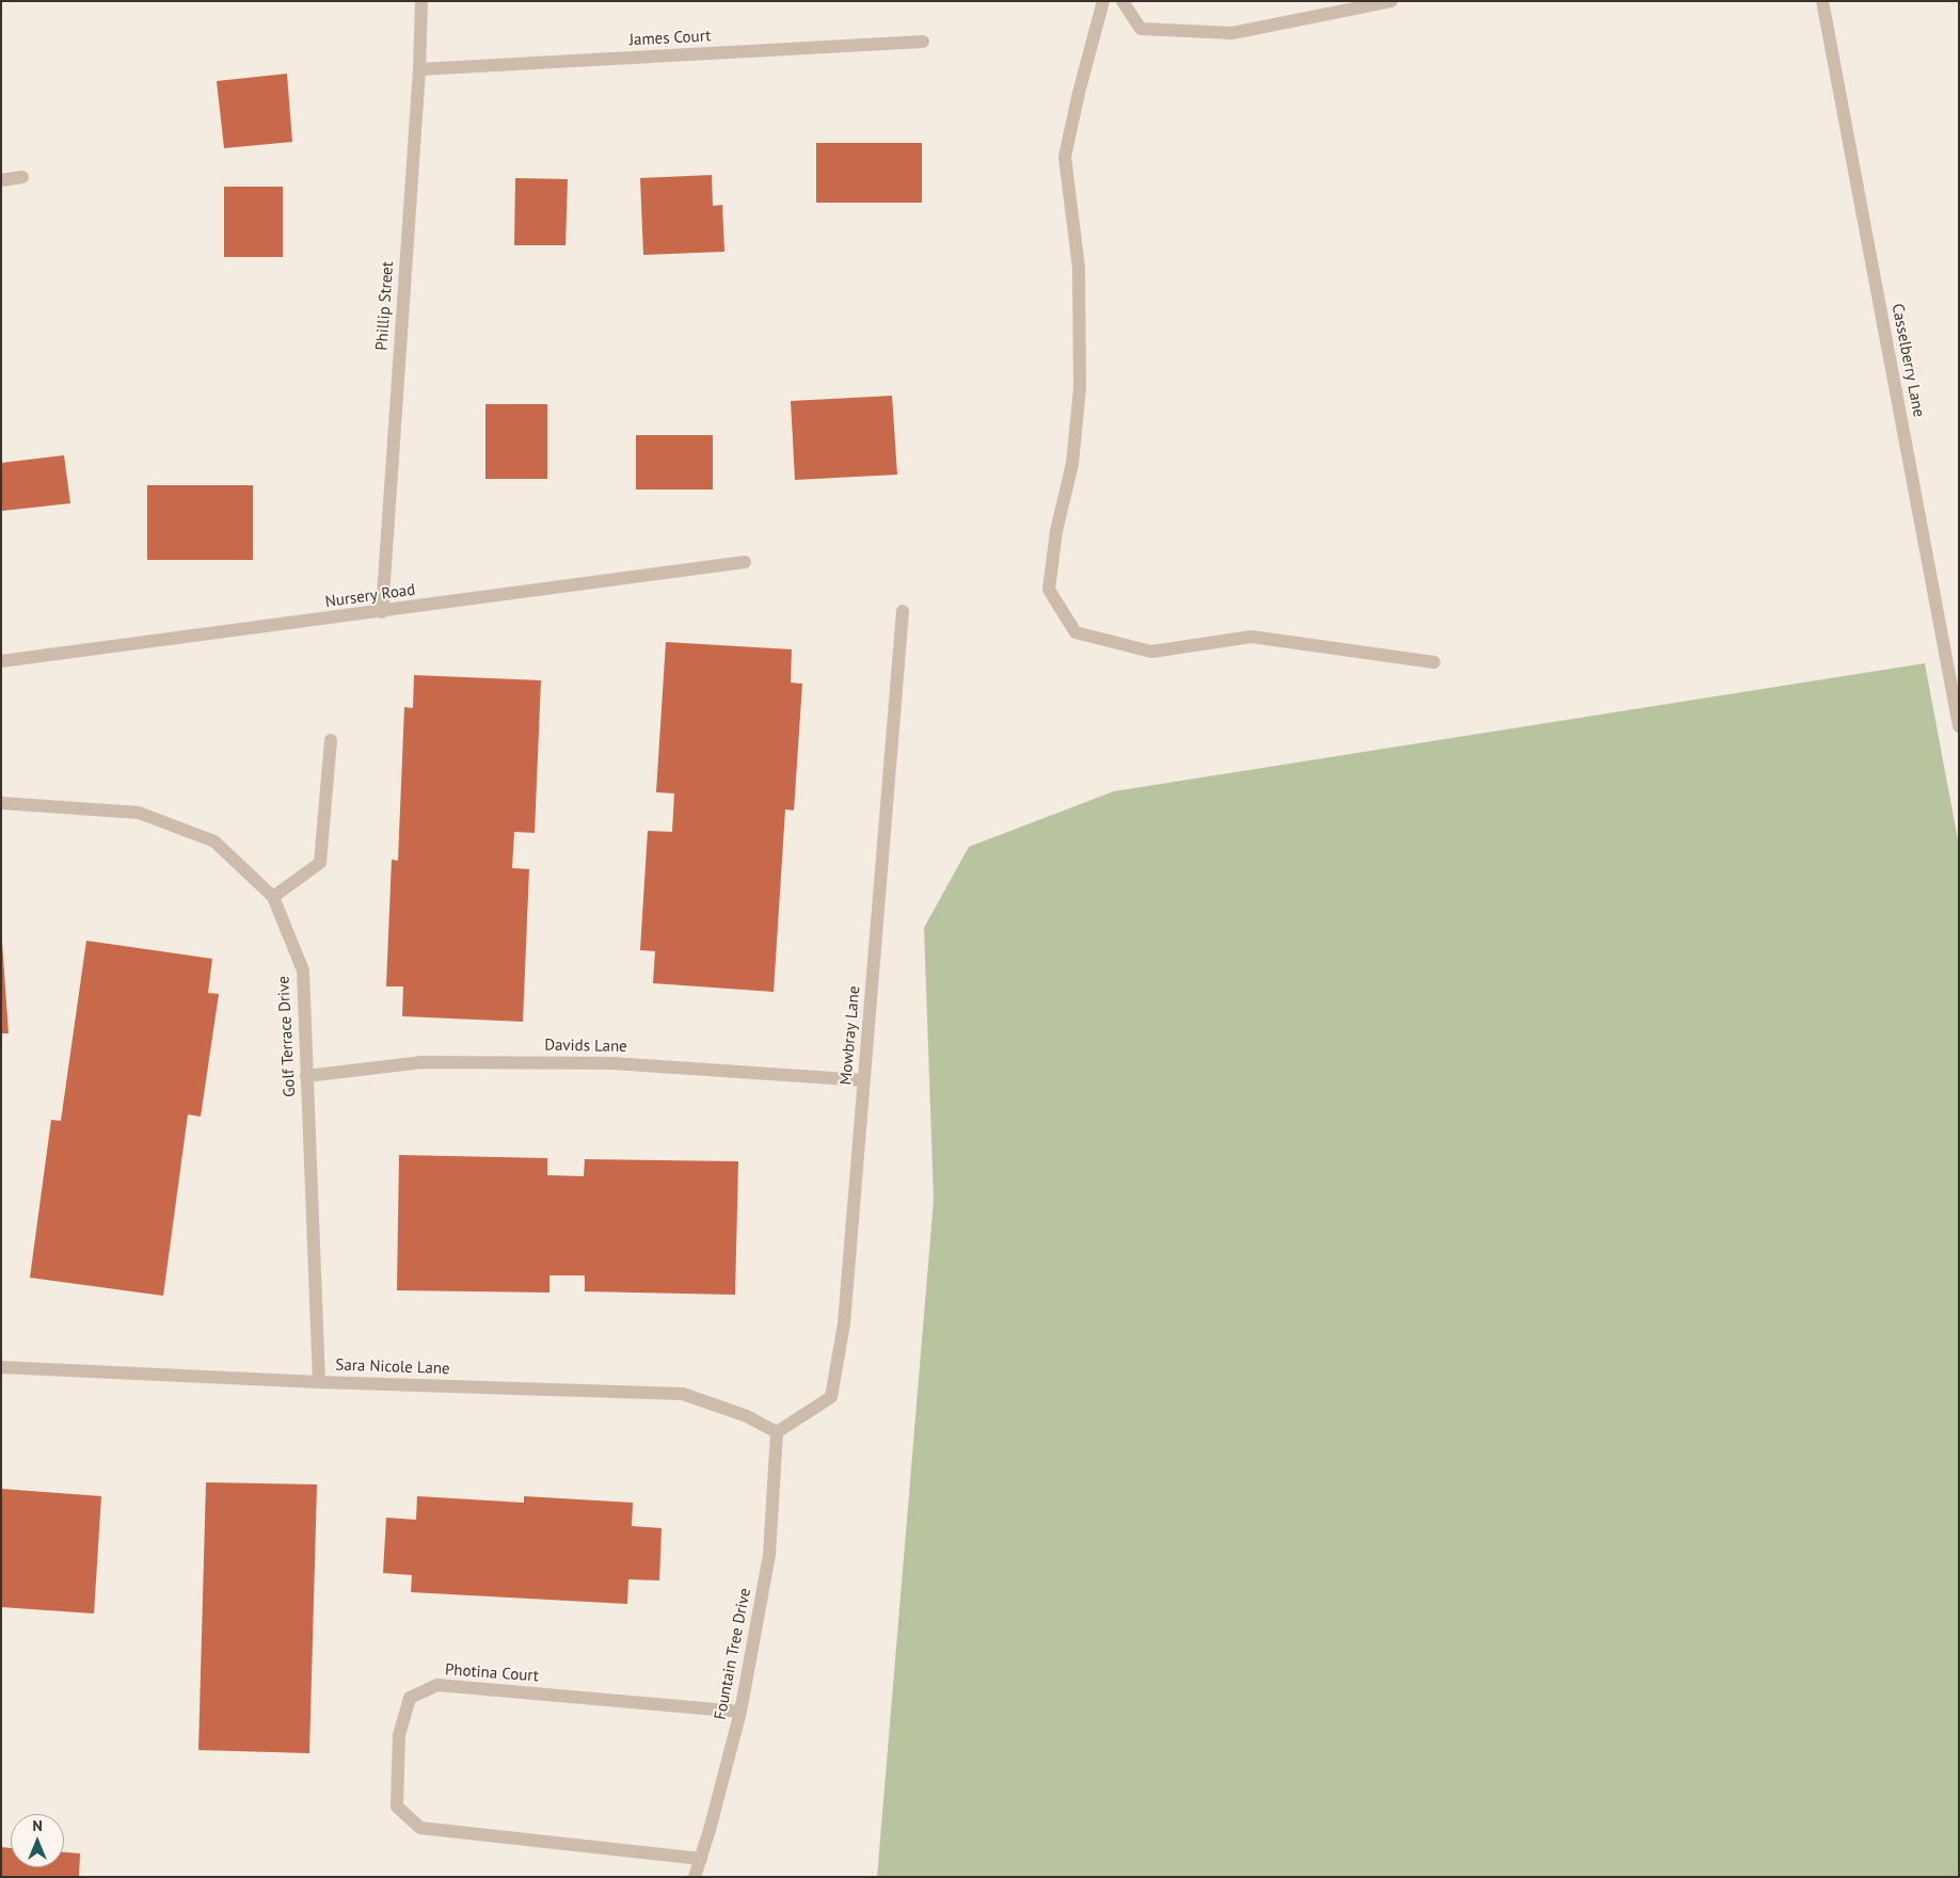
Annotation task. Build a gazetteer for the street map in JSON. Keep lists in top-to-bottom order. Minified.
{"streets":{"street":["James Court","Phillip Street","Casselberry Lane","Nursery Road","Mowbray Lane","Golf Terrace Drive","Davids Lane","Sara Nicole Lane","Fountain Tree Drive","Photina Court"]},"crossings":[["James Court","Phillip Street"],["Phillip Street","Nursery Road"],["Mowbray Lane","Davids Lane"],["Mowbray Lane","Sara Nicole Lane"],["Mowbray Lane","Fountain Tree Drive"],["Golf Terrace Drive","Davids Lane"],["Golf Terrace Drive","Sara Nicole Lane"],["Sara Nicole Lane","Fountain Tree Drive"],["Fountain Tree Drive","Photina Court"]],"north":"top"}
